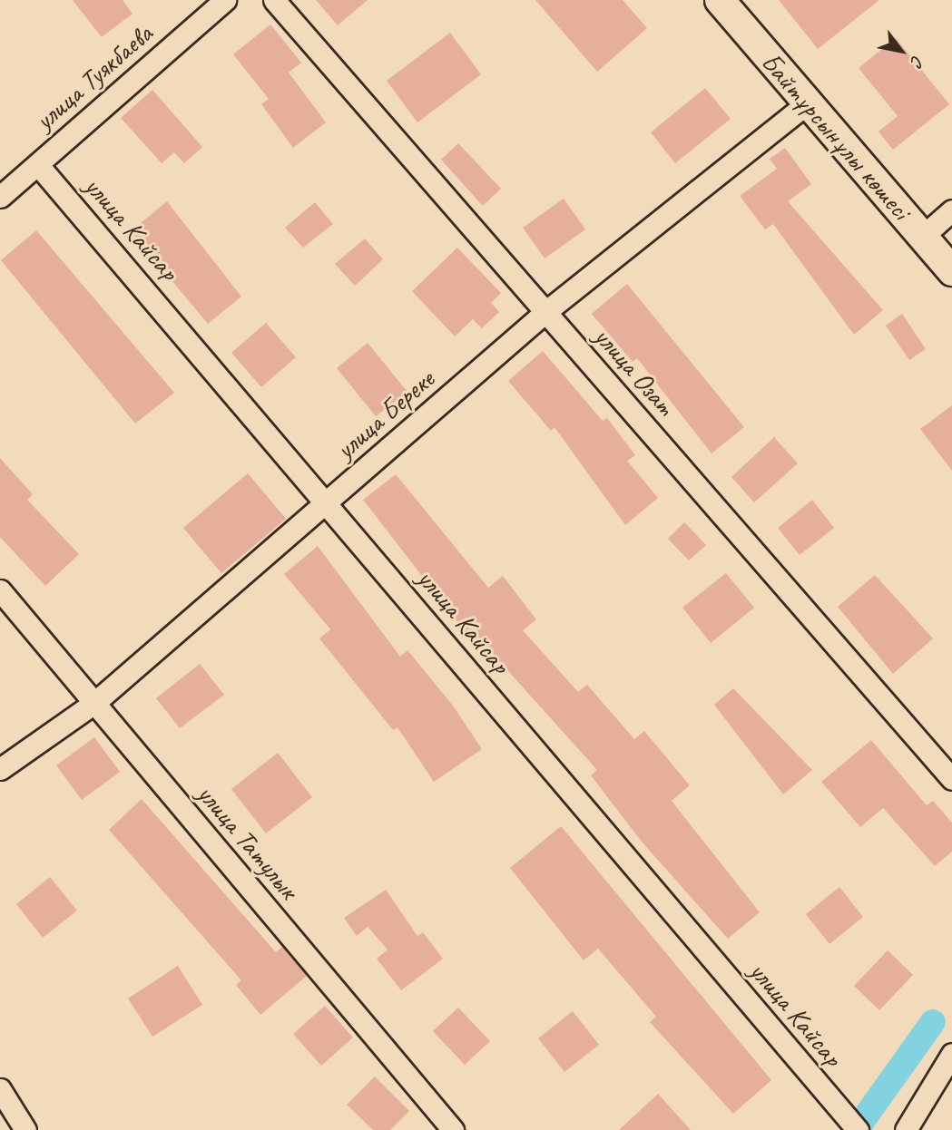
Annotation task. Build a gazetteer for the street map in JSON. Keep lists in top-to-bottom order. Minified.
{"streets":{"main road":["Байтұрсынұлы көшесі"],"street":["улица Туякбаева","улица Кайсар","улица Озат","улица Береке","улица Татулык"]},"crossings":[["улица Туякбаева","улица Кайсар"],["Байтұрсынұлы көшесі","улица Береке"],["улица Кайсар","улица Береке"],["улица Озат","улица Береке"],["улица Береке","улица Татулык"]],"north":"bottom right"}
